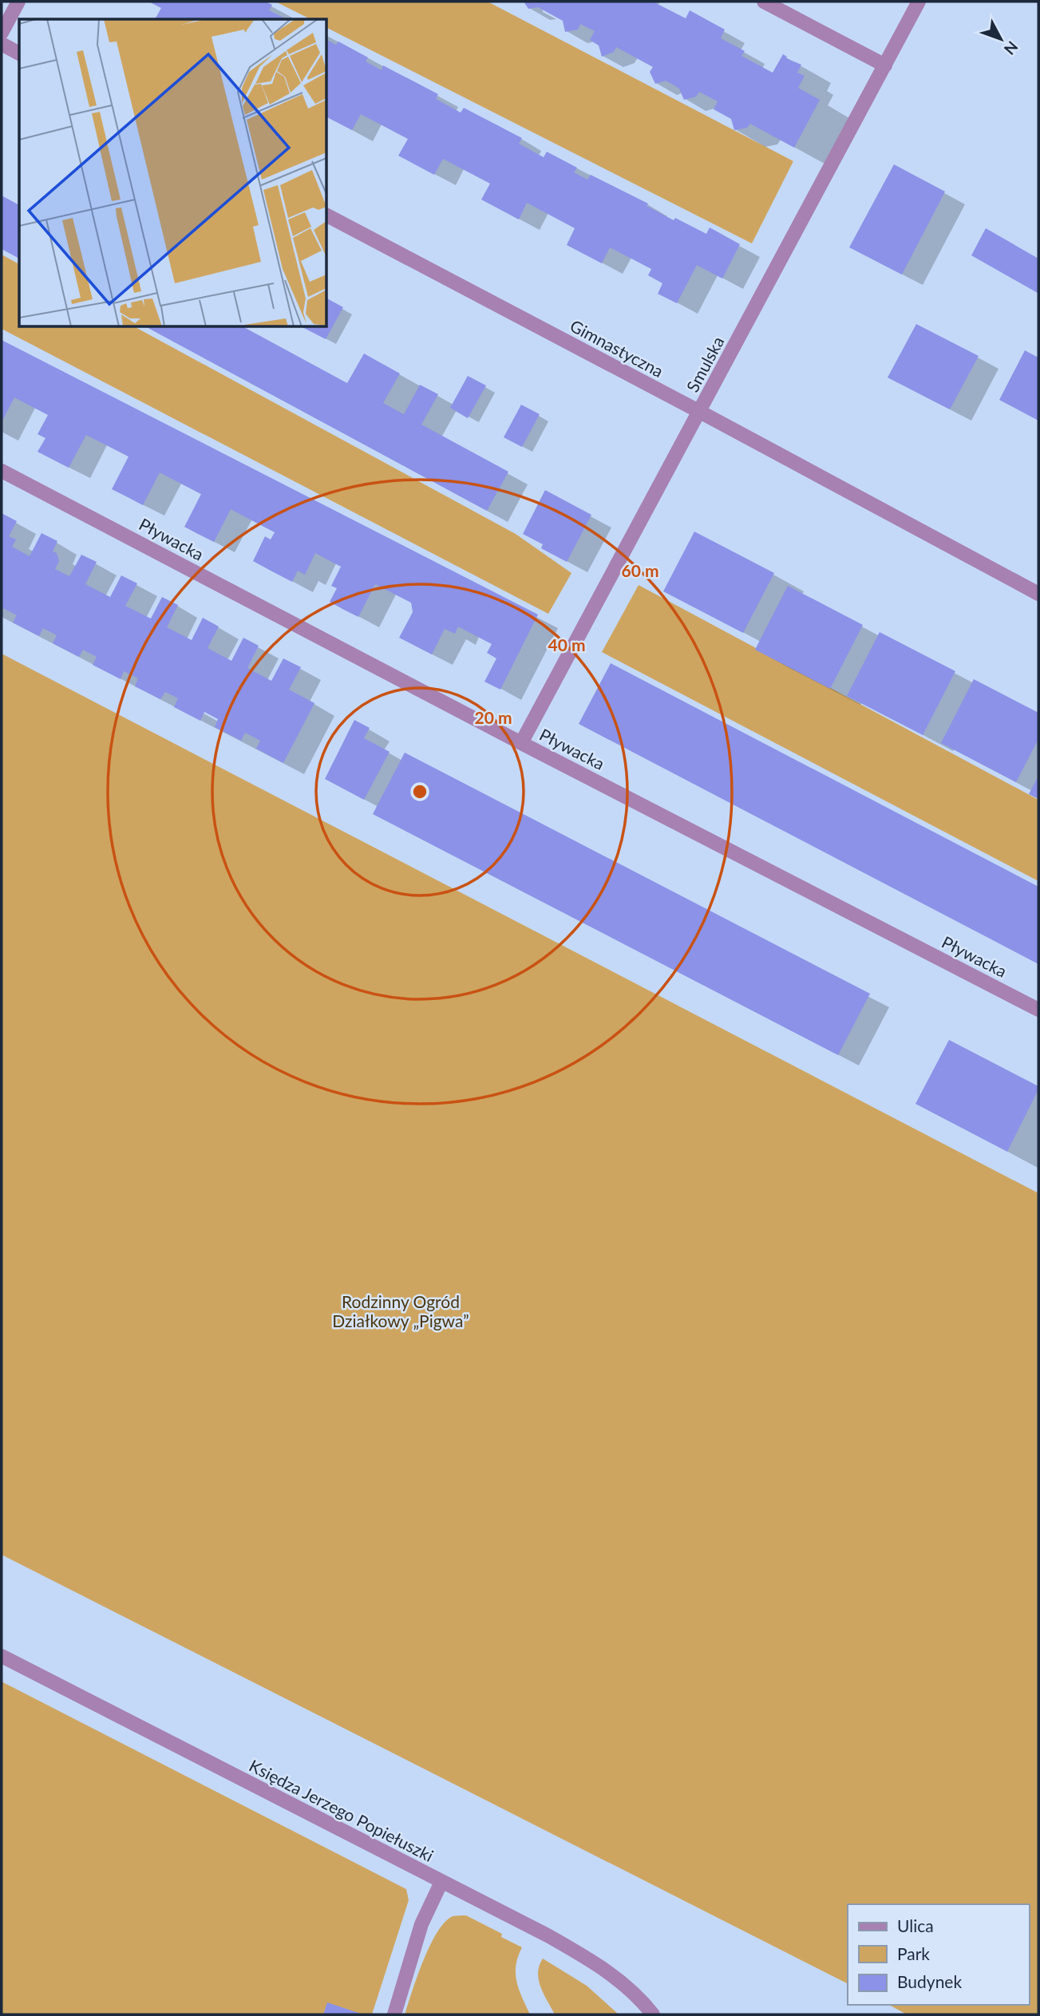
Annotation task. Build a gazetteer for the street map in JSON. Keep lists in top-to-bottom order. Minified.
{"streets":{"street":["Gimnastyczna","Smulska","Pływacka","Księdza Jerzego Popiełuszki"]},"crossings":[["Gimnastyczna","Smulska"],["Smulska","Pływacka"]],"parks":["Rodzinny Ogród Działkowy „Pigwa”"],"legend":["Ulica","Park","Budynek"],"north":"bottom right","rings":["60 m","40 m","20 m"]}
